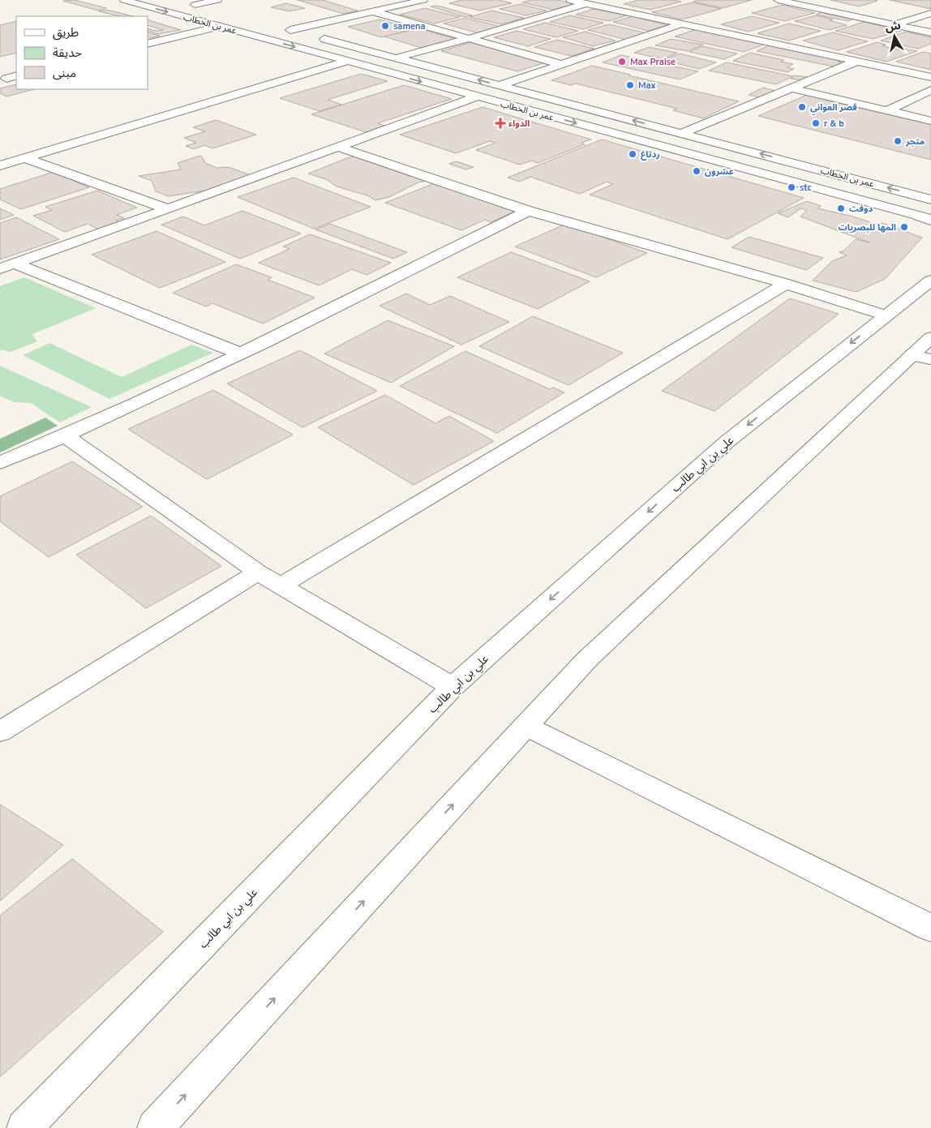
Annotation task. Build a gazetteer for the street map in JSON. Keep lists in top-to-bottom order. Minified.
{"streets":{"street":["عمر بن الخطاب","علي بن ابي طالب"]},"places":{"other":["samena","Max Praise","Max","قصر العواني","r & b","متجر","ردتاغ","عشرون","stc","دوفت","المها للبصريات"],"health":["الدواء"]},"legend":["طريق","حديقة","مبنى"],"north":"top"}
